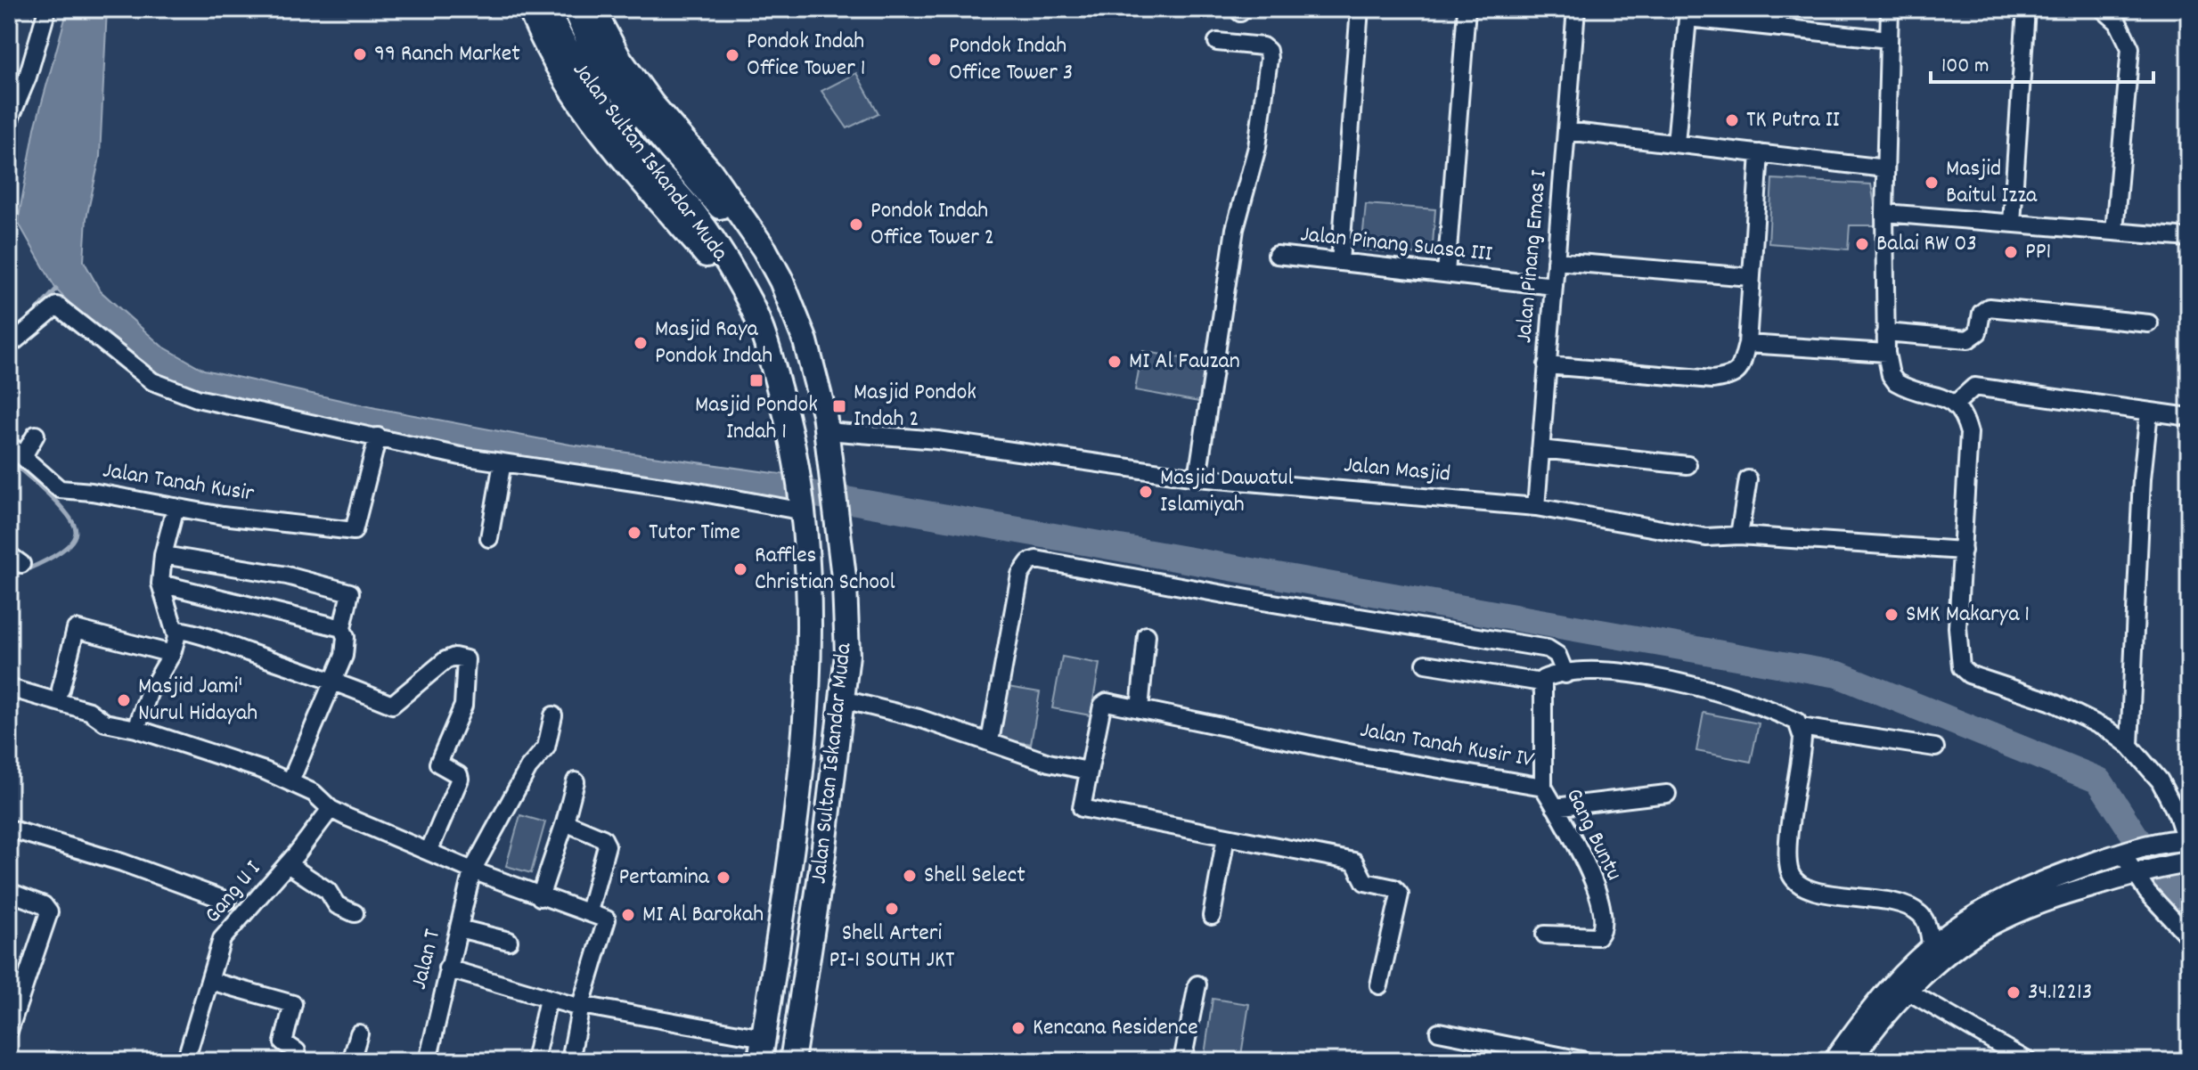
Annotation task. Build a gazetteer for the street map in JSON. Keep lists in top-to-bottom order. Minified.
{"streets":{"highway":["Jalan Sultan Iskandar Muda"],"street":["Jalan Pinang Suasa III","Jalan Pinang Emas I","Jalan Masjid","Jalan Tanah Kusir","Jalan Tanah Kusir IV","Gang Buntu","Gang U I","Jalan T"]},"crossings":[["Jalan Sultan Iskandar Muda","Jalan Masjid"],["Jalan Pinang Suasa III","Jalan Pinang Emas I"],["Jalan Pinang Emas I","Jalan Masjid"],["Jalan Tanah Kusir IV","Gang Buntu"]],"places":{"other":["99 Ranch Market","Pondok Indah Office Tower 1","Pondok Indah Office Tower 3","TK Putra II","Masjid Baitul Izza","Pondok Indah Office Tower 2","Balai RW 03","PP1","Masjid Raya Pondok Indah","MI Al Fauzan","Masjid Dawatul Islamiyah","Tutor Time","Raffles Christian School","SMK Makarya 1","Masjid Jami' Nurul Hidayah","Shell Select","Pertamina","Shell Arteri PI-1 SOUTH JKT","MI Al Barokah","34.12213","Kencana Residence"],"transit":["Masjid Pondok Indah 1","Masjid Pondok Indah 2"]},"scale_bar":"100 m"}
